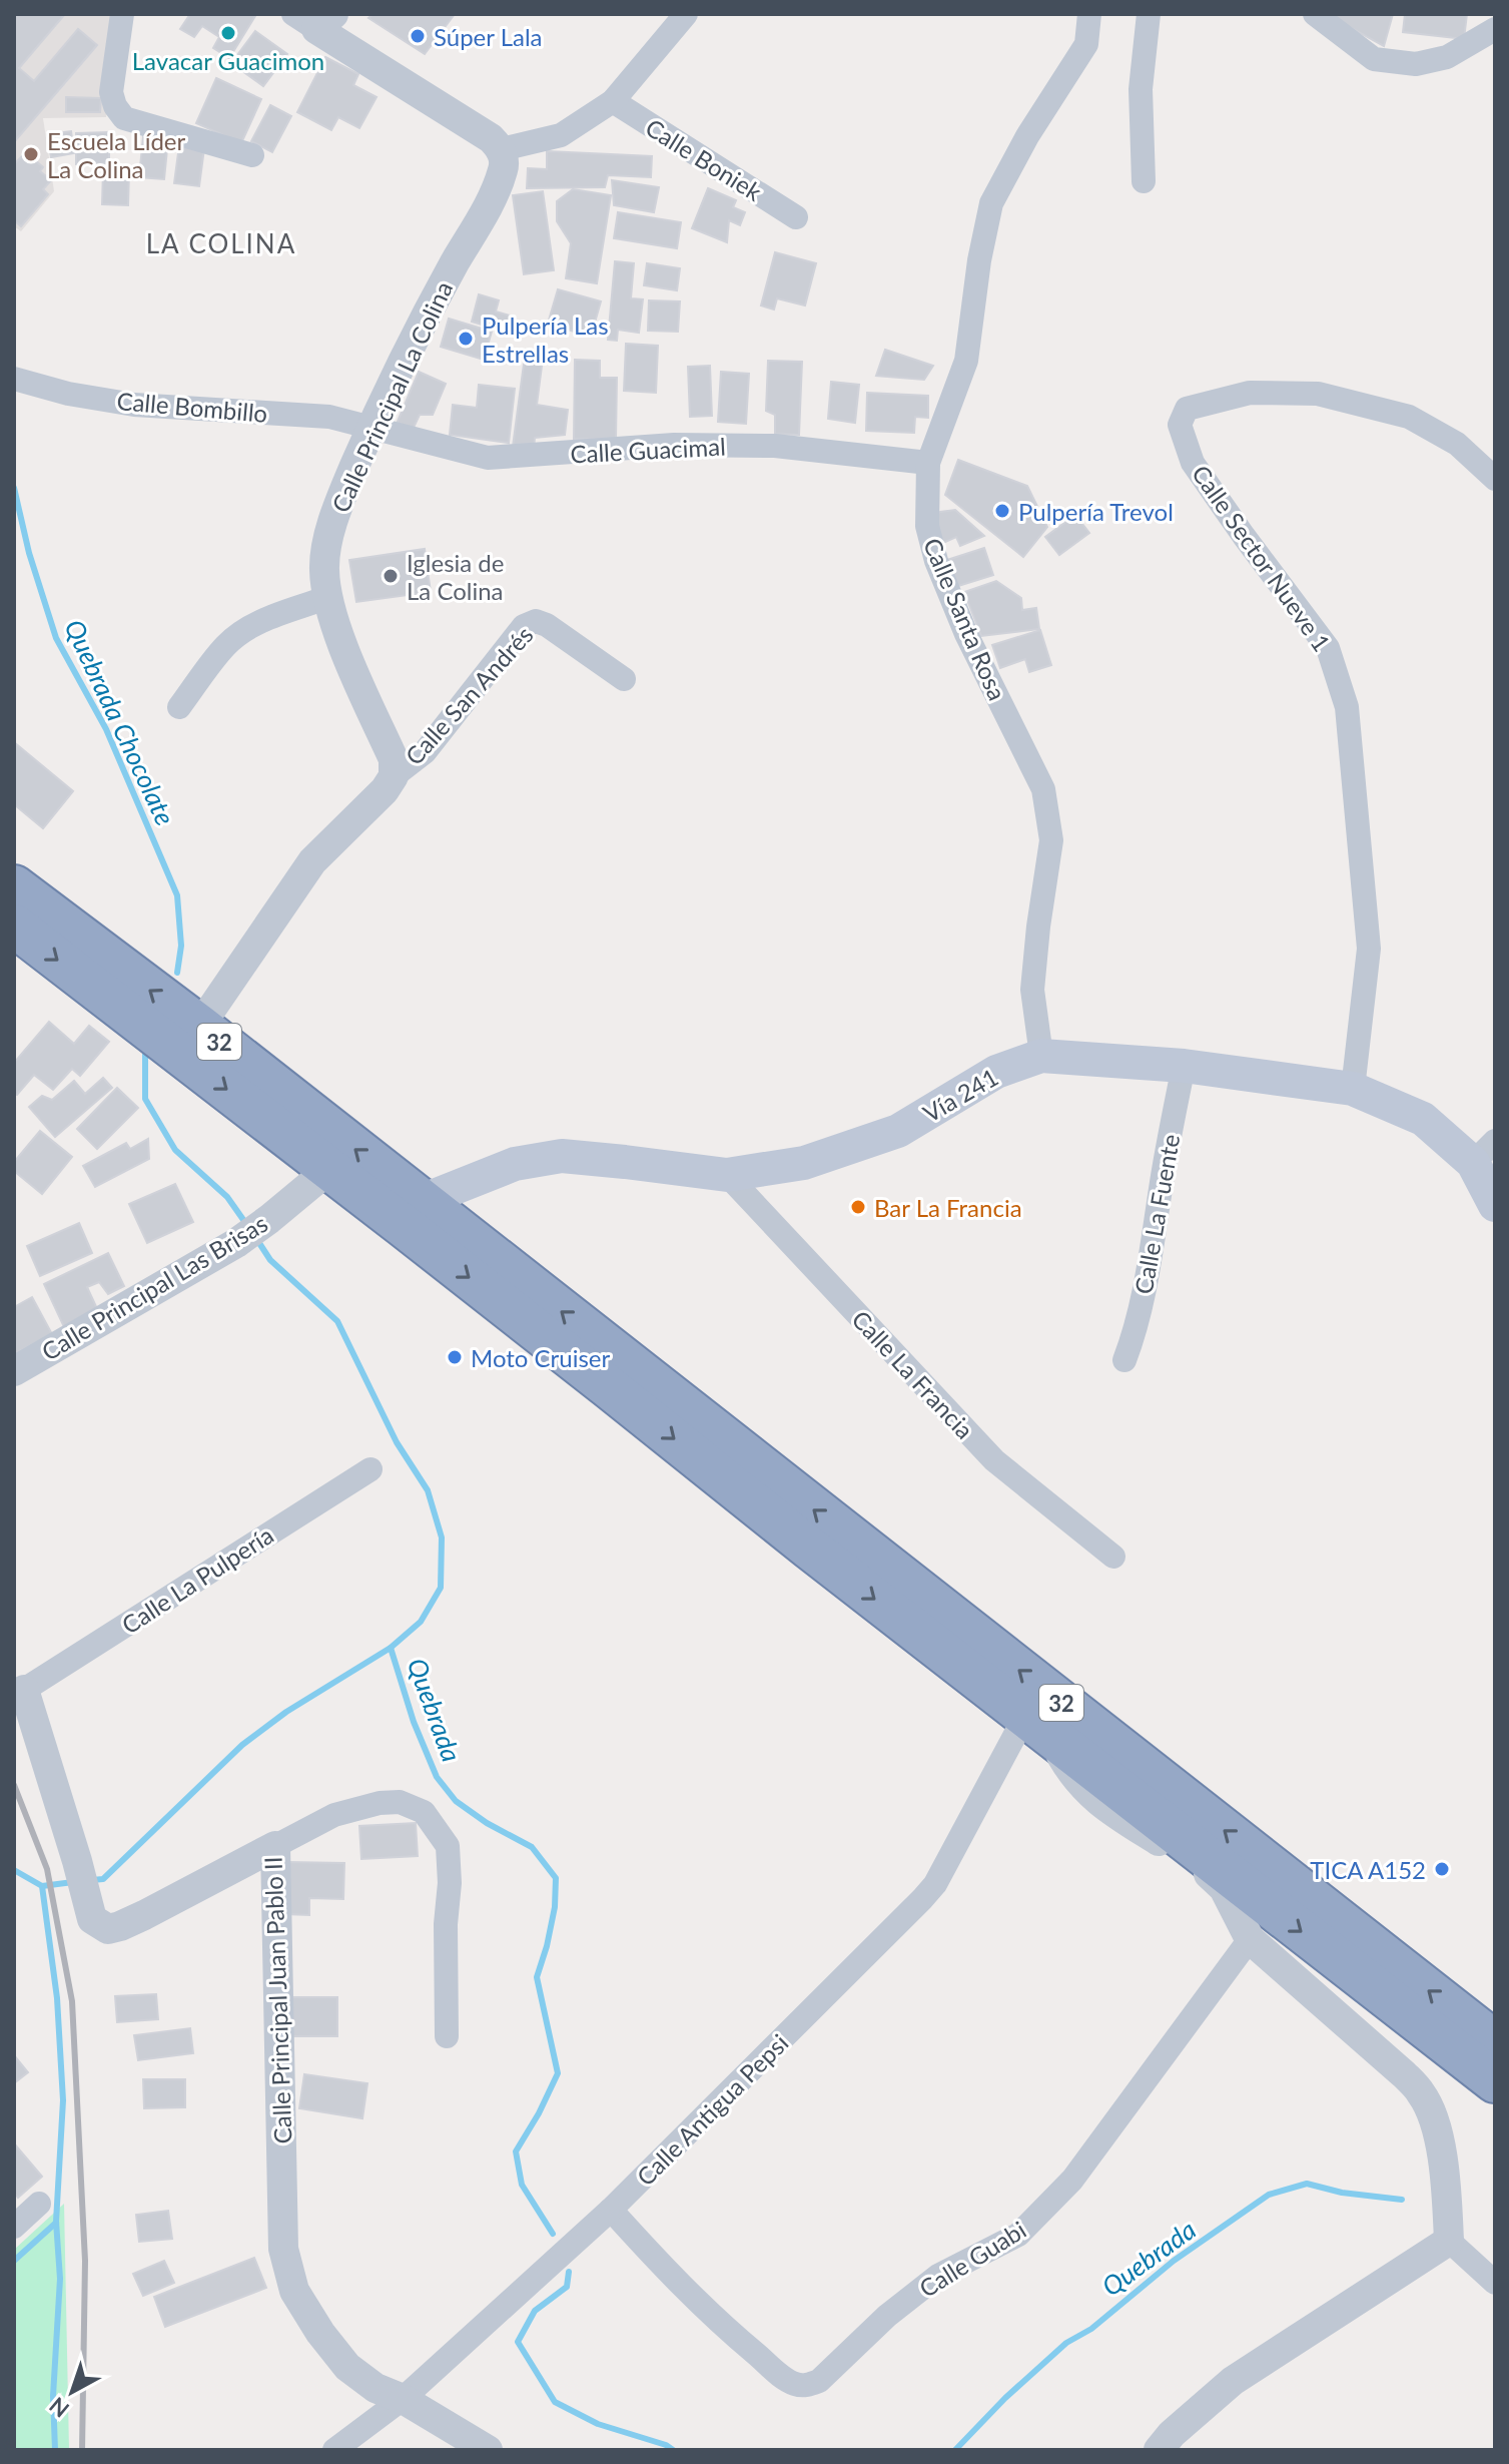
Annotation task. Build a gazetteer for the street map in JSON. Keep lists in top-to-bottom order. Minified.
{"streets":{"highway":["32"],"main road":["Vía 241"],"street":["Calle Boniek","Calle Principal La Colina","Calle Bombillo","Calle Guacimal","Calle Sector Nueve 1","Calle Santa Rosa","Calle San Andrés","Calle La Fuente","Calle Principal Las Brisas","Calle La Francia","Calle La Pulpería","Calle Principal Juan Pablo II","Calle Antigua Pepsi","Calle Guabi"]},"crossings":[["Calle Principal La Colina","Calle Bombillo"],["Calle Principal La Colina","Calle Guacimal"],["Calle Principal La Colina","Calle San Andrés"],["Calle Bombillo","Calle Guacimal"],["Calle Guacimal","Calle Santa Rosa"],["Calle Sector Nueve 1","Vía 241"],["Calle Santa Rosa","Vía 241"],["32","Vía 241"],["32","Calle Principal Las Brisas"],["32","Calle Antigua Pepsi"],["Vía 241","Calle La Fuente"],["Vía 241","Calle La Francia"],["Calle La Pulpería","Calle Principal Juan Pablo II"],["Calle Principal Juan Pablo II","Calle Antigua Pepsi"],["Calle Antigua Pepsi","Calle Guabi"]],"districts":["LA COLINA"],"water":["Quebrada Chocolate","Quebrada"],"places":["Lavacar Guacimon","Súper Lala","Escuela Líder La Colina","Pulpería Las Estrellas","Pulpería Trevol","Iglesia de La Colina","Bar La Francia","Moto Cruiser","TICA A152"],"north":"bottom left"}
